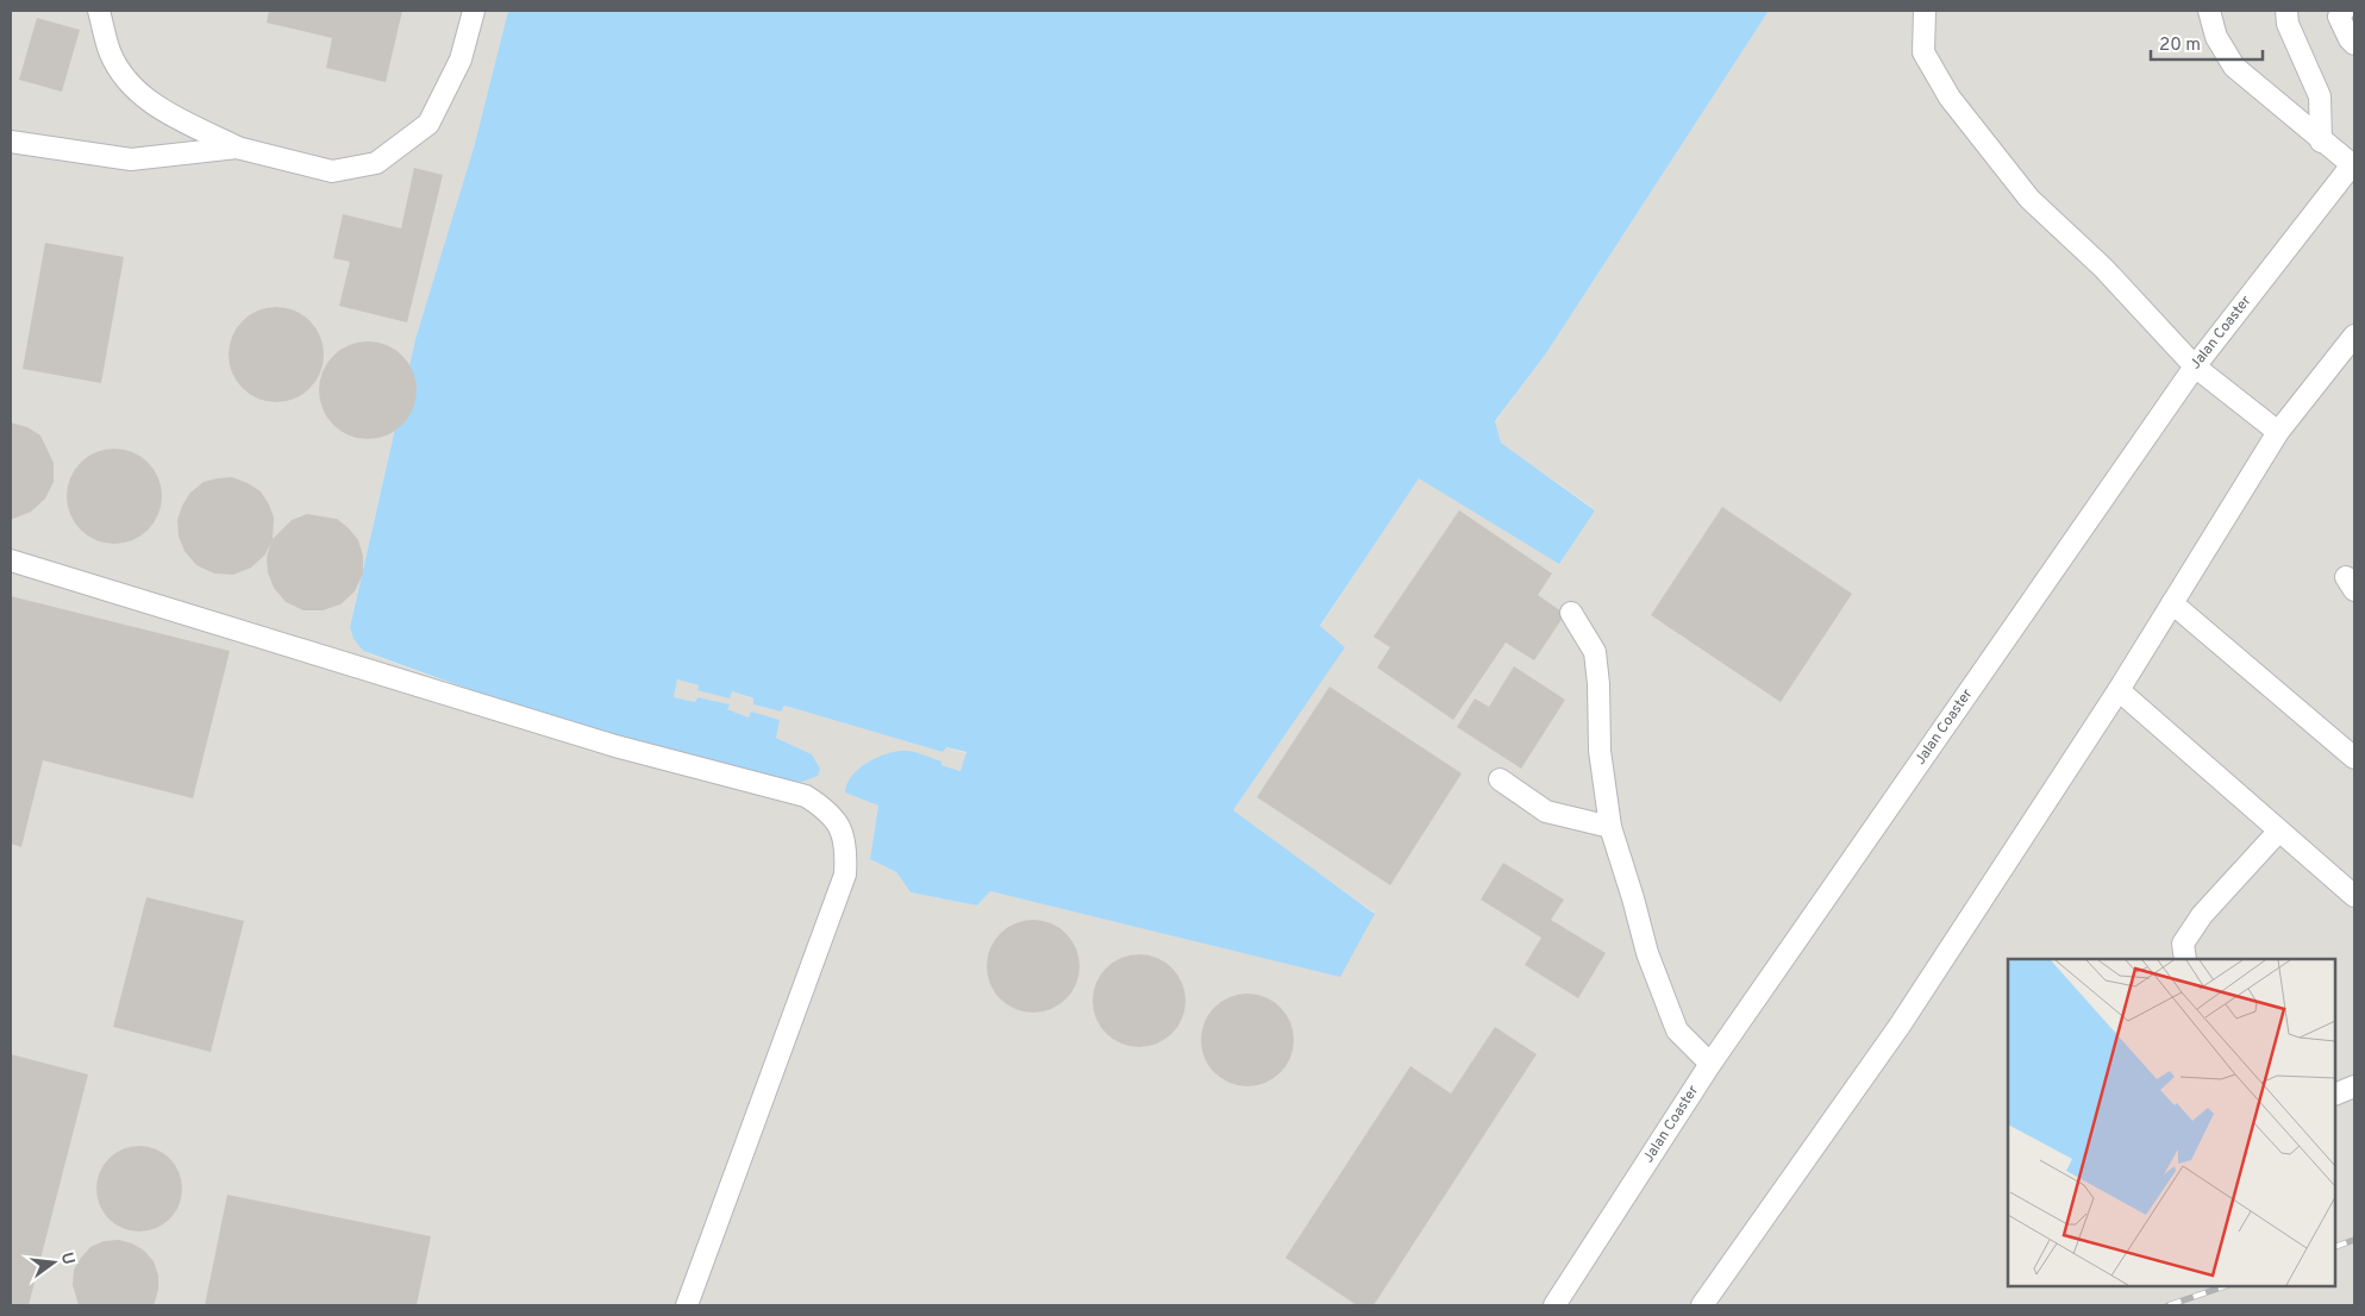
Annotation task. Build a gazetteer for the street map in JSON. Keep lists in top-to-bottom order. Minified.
{"streets":{"lane":["Jalan Coaster"]},"scale_bar":"20 m","north":"right"}
